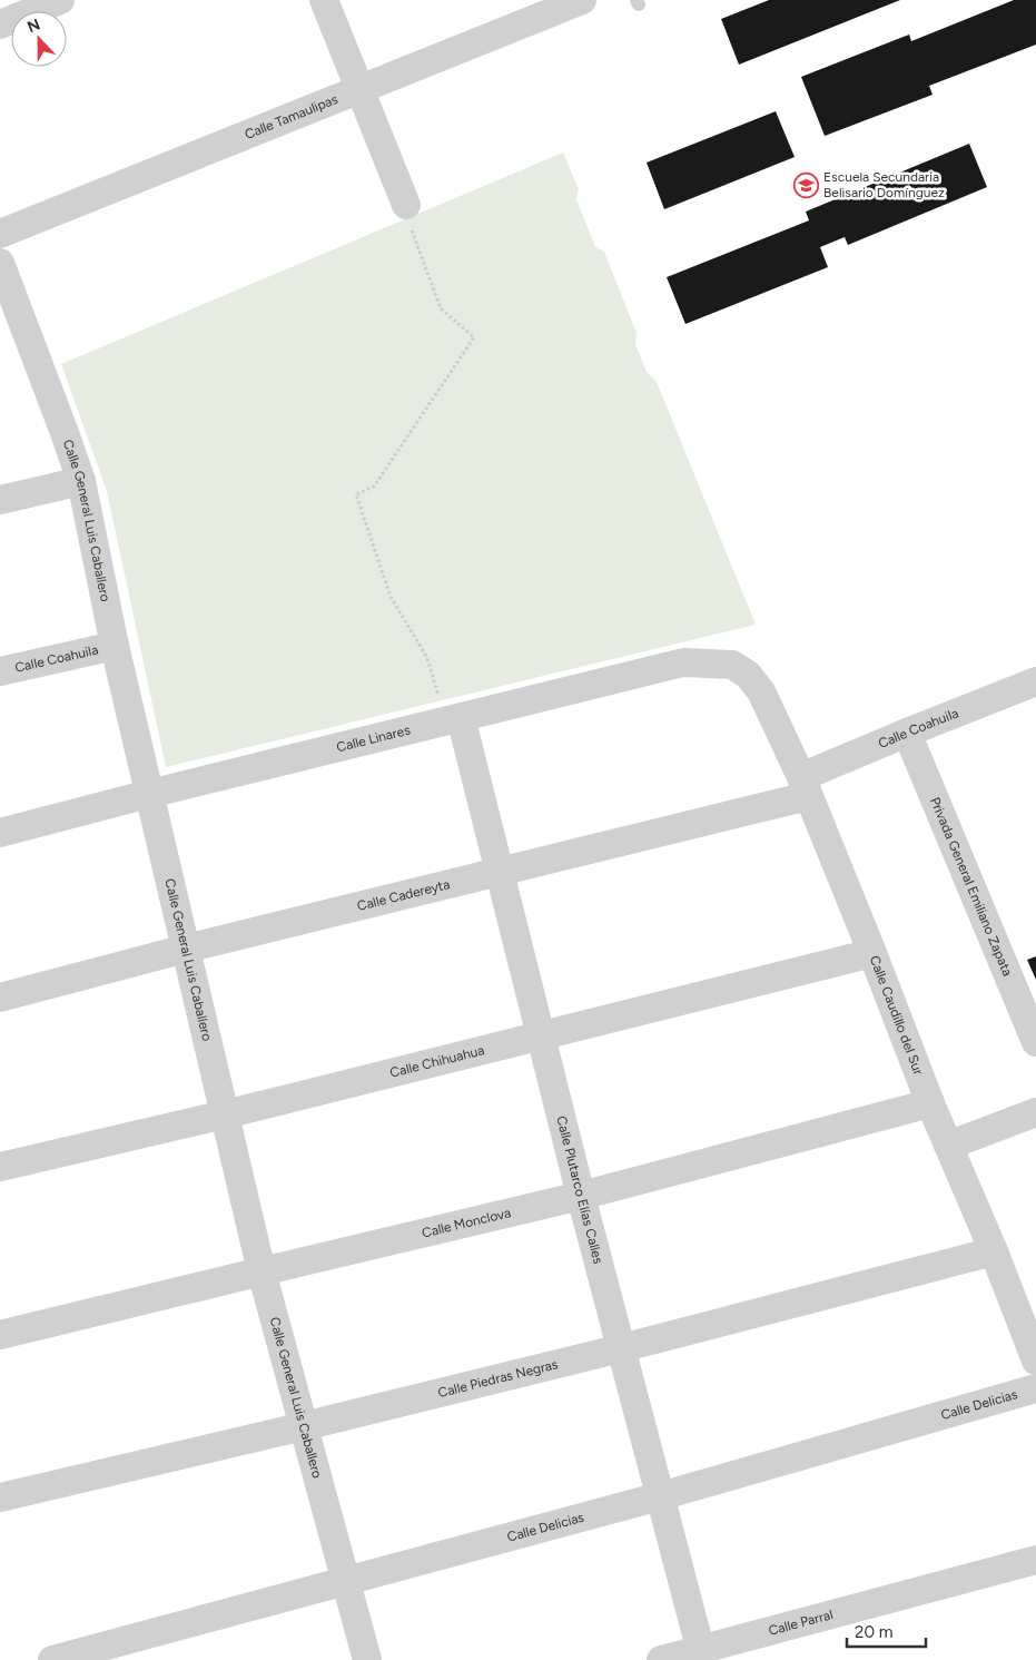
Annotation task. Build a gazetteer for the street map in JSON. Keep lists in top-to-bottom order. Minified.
{"streets":{"street":["Calle Tamaulipas","Calle General Luis Caballero","Calle Coahuila","Calle Linares","Privada General Emiliano Zapata","Calle Cadereyta","Calle Caudillo del Sur","Calle Chihuahua","Calle Plutarco Elías Calles","Calle Monclova","Calle Piedras Negras","Calle Delicias","Calle Parral"]},"crossings":[["Calle General Luis Caballero","Calle Coahuila"],["Calle General Luis Caballero","Calle Linares"],["Calle General Luis Caballero","Calle Cadereyta"],["Calle General Luis Caballero","Calle Chihuahua"],["Calle General Luis Caballero","Calle Monclova"],["Calle General Luis Caballero","Calle Piedras Negras"],["Calle General Luis Caballero","Calle Delicias"],["Calle Coahuila","Privada General Emiliano Zapata"],["Calle Coahuila","Calle Cadereyta"],["Calle Coahuila","Calle Caudillo del Sur"],["Calle Linares","Calle Caudillo del Sur"],["Calle Linares","Calle Plutarco Elías Calles"],["Calle Cadereyta","Calle Caudillo del Sur"],["Calle Cadereyta","Calle Plutarco Elías Calles"],["Calle Caudillo del Sur","Calle Chihuahua"],["Calle Caudillo del Sur","Calle Monclova"],["Calle Caudillo del Sur","Calle Piedras Negras"],["Calle Chihuahua","Calle Plutarco Elías Calles"],["Calle Plutarco Elías Calles","Calle Monclova"],["Calle Plutarco Elías Calles","Calle Piedras Negras"],["Calle Plutarco Elías Calles","Calle Delicias"],["Calle Plutarco Elías Calles","Calle Parral"]],"places":{"school or university":["Escuela Secundaria Belisario Domínguez"]},"scale_bar":"20 m","north":"top"}
